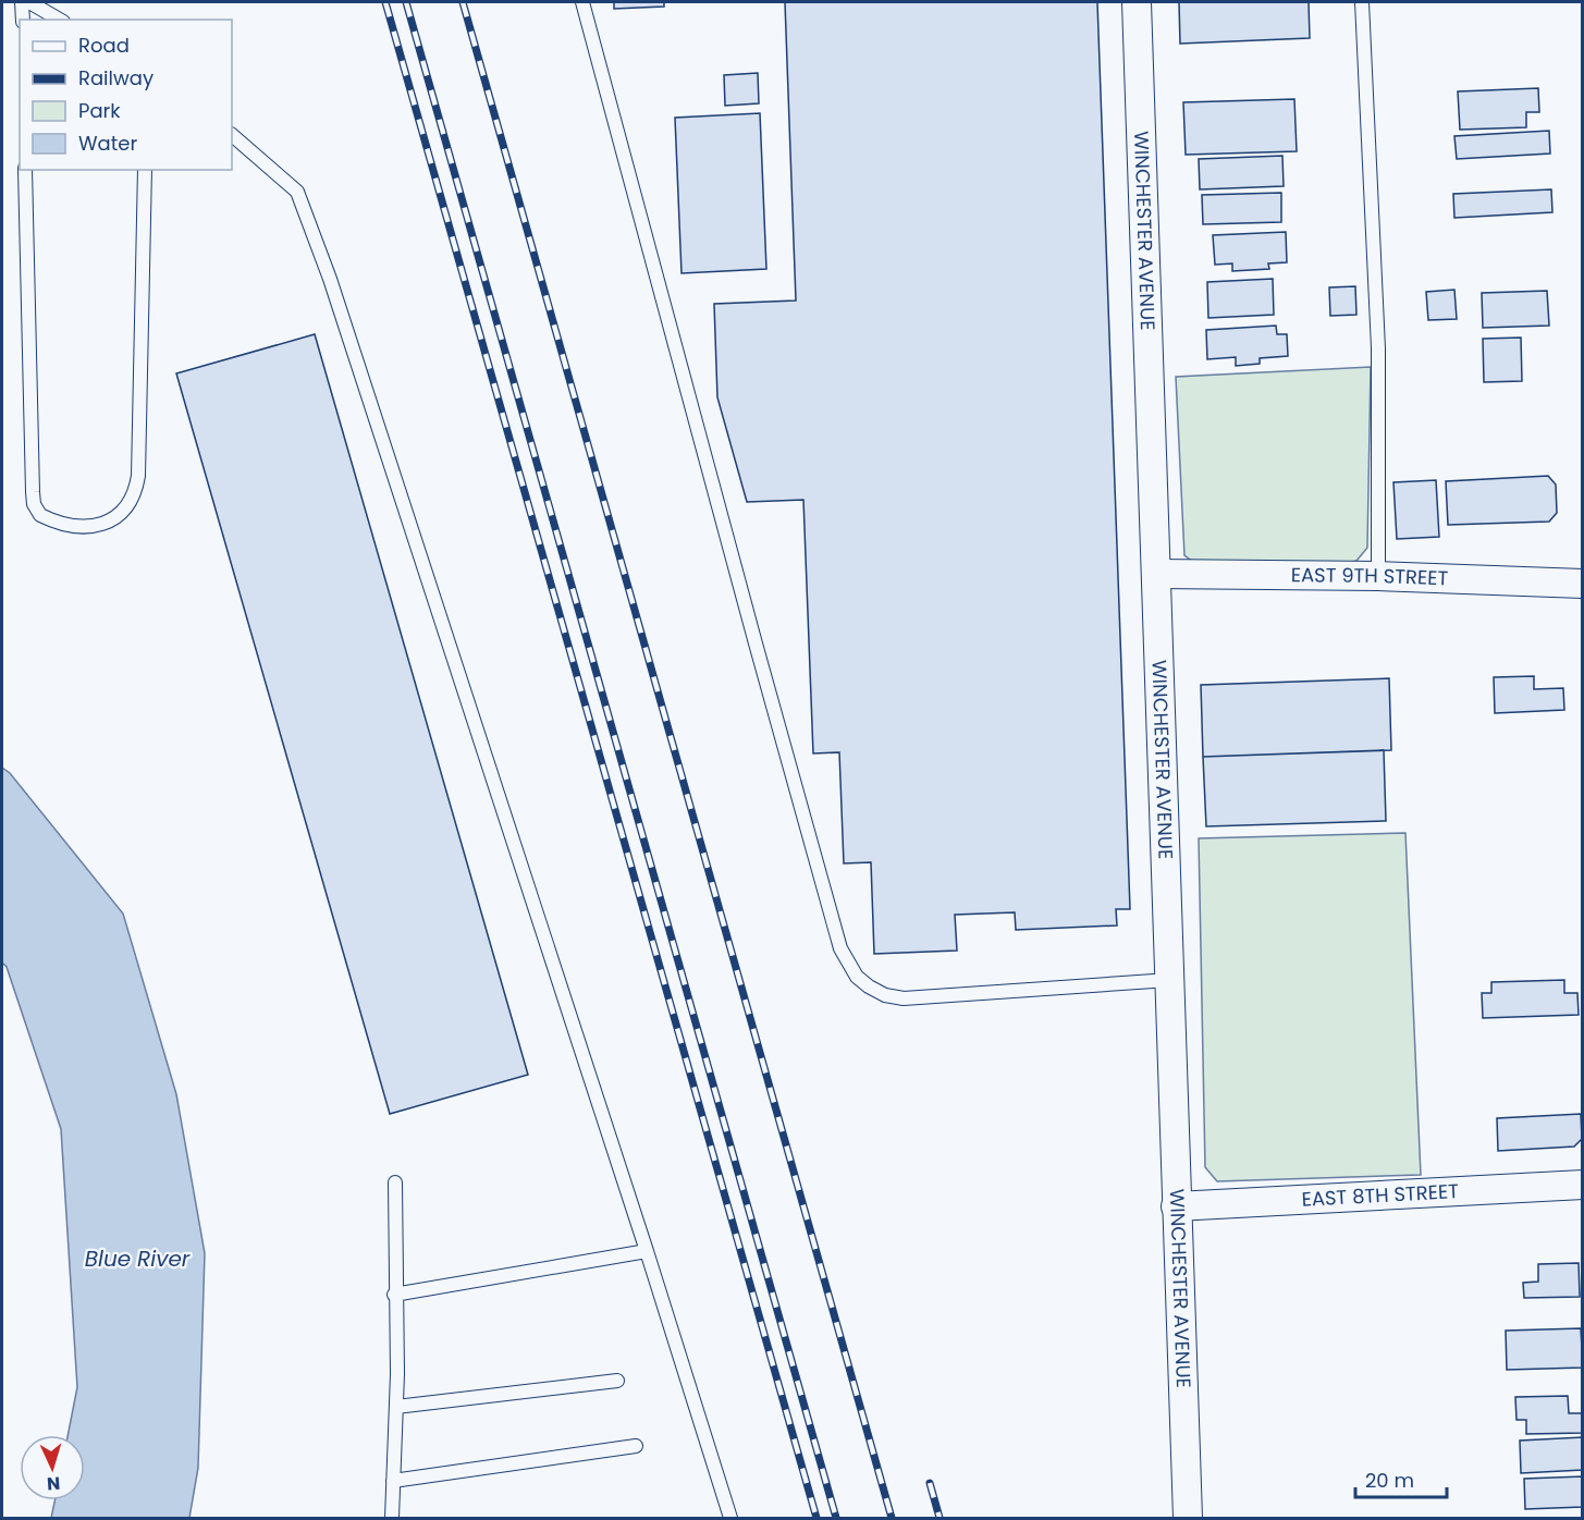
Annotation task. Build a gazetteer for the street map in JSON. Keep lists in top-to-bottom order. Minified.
{"streets":{"street":["WINCHESTER AVENUE","EAST 9TH STREET","EAST 8TH STREET"]},"crossings":[["WINCHESTER AVENUE","EAST 9TH STREET"],["WINCHESTER AVENUE","EAST 8TH STREET"]],"water":["Blue River"],"legend":["Road","Railway","Park","Water"],"scale_bar":"20 m","north":"bottom"}
